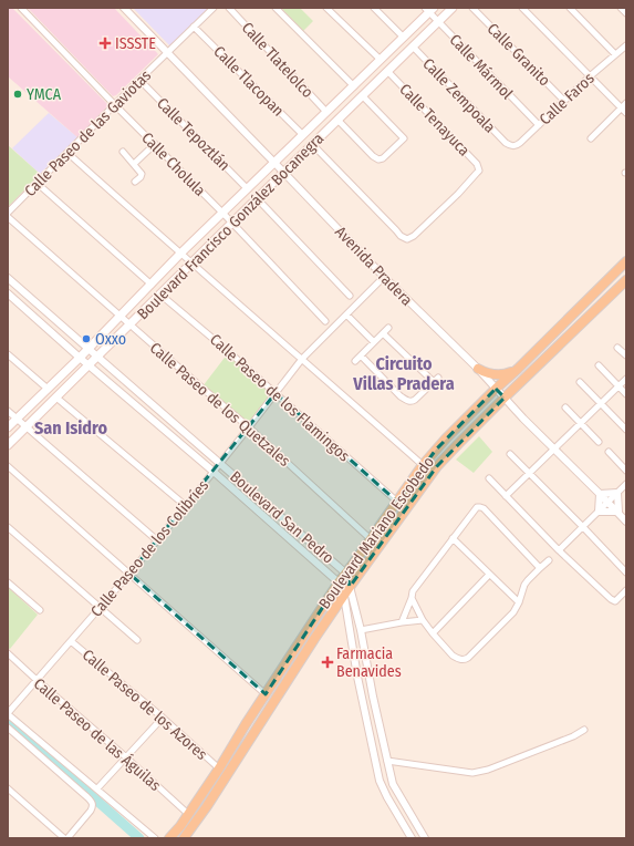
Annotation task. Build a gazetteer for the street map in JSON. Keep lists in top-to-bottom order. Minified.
{"streets":{"main road":["Boulevard Francisco González Bocanegra","Boulevard Mariano Escobedo"],"street":["Calle Granito","Calle Tlatelolco","Calle Mármol","Calle Tlacopan","Calle Zempoala","Calle Faros","Calle Tenayuca","Calle Paseo de las Gaviotas","Calle Tepoztlán","Calle Cholula","Avenida Pradera","Calle Paseo de los Flamingos","Calle Paseo de los Quetzales","Boulevard San Pedro","Calle Paseo de los Colibríes","Calle Paseo de los Azores","Calle Paseo de las Águilas"]},"crossings":[["Calle Granito","Calle Faros"],["Calle Tlatelolco","Boulevard Francisco González Bocanegra"],["Calle Mármol","Calle Faros"],["Calle Mármol","Boulevard Francisco González Bocanegra"],["Calle Tlacopan","Calle Paseo de las Gaviotas"],["Calle Tlacopan","Boulevard Francisco González Bocanegra"],["Calle Zempoala","Calle Faros"],["Calle Zempoala","Boulevard Francisco González Bocanegra"],["Calle Tenayuca","Boulevard Francisco González Bocanegra"],["Calle Paseo de las Gaviotas","Calle Tepoztlán"],["Calle Paseo de las Gaviotas","Calle Cholula"],["Calle Paseo de las Gaviotas","Avenida Pradera"],["Calle Tepoztlán","Boulevard Francisco González Bocanegra"],["Calle Cholula","Boulevard Francisco González Bocanegra"],["Boulevard Francisco González Bocanegra","Avenida Pradera"],["Boulevard Francisco González Bocanegra","Calle Paseo de los Flamingos"],["Boulevard Francisco González Bocanegra","Calle Paseo de los Quetzales"],["Boulevard Francisco González Bocanegra","Boulevard San Pedro"],["Avenida Pradera","Boulevard Mariano Escobedo"],["Calle Paseo de los Flamingos","Boulevard Mariano Escobedo"],["Calle Paseo de los Flamingos","Calle Paseo de los Colibríes"],["Calle Paseo de los Quetzales","Boulevard Mariano Escobedo"],["Calle Paseo de los Quetzales","Calle Paseo de los Colibríes"],["Boulevard San Pedro","Boulevard Mariano Escobedo"],["Boulevard San Pedro","Calle Paseo de los Colibríes"],["Boulevard Mariano Escobedo","Calle Paseo de los Azores"],["Boulevard Mariano Escobedo","Calle Paseo de las Águilas"],["Calle Paseo de los Colibríes","Calle Paseo de los Azores"],["Calle Paseo de los Colibríes","Calle Paseo de las Águilas"]],"districts":["Circuito Villas Pradera","San Isidro"],"places":{"health":["ISSSTE","Farmacia Benavides"],"other":["YMCA","Oxxo"]}}
